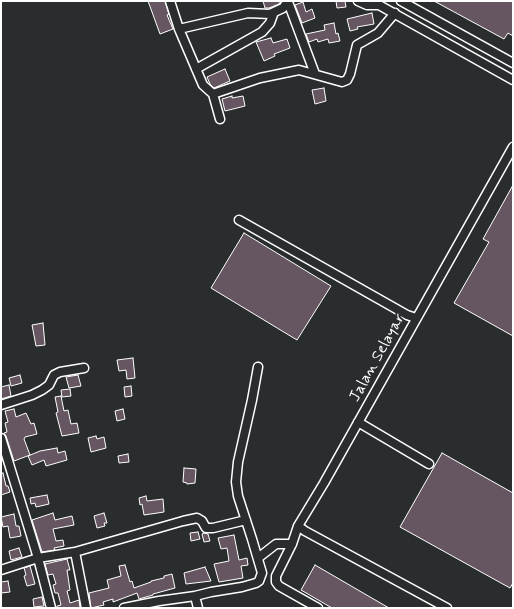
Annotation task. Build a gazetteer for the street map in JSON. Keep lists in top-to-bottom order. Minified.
{"streets":{"street":["Jalan Selayar"]}}
